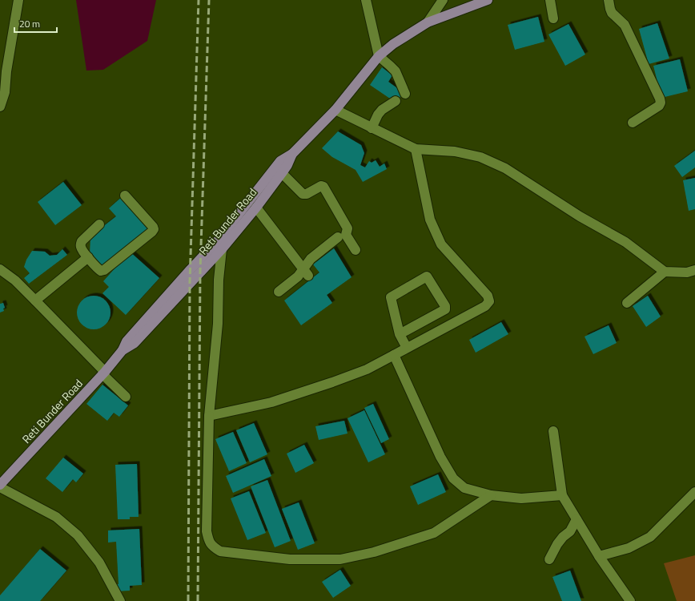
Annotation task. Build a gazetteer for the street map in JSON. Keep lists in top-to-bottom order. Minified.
{"streets":{"main road":["Reti Bunder Road"]},"scale_bar":"20 m"}
